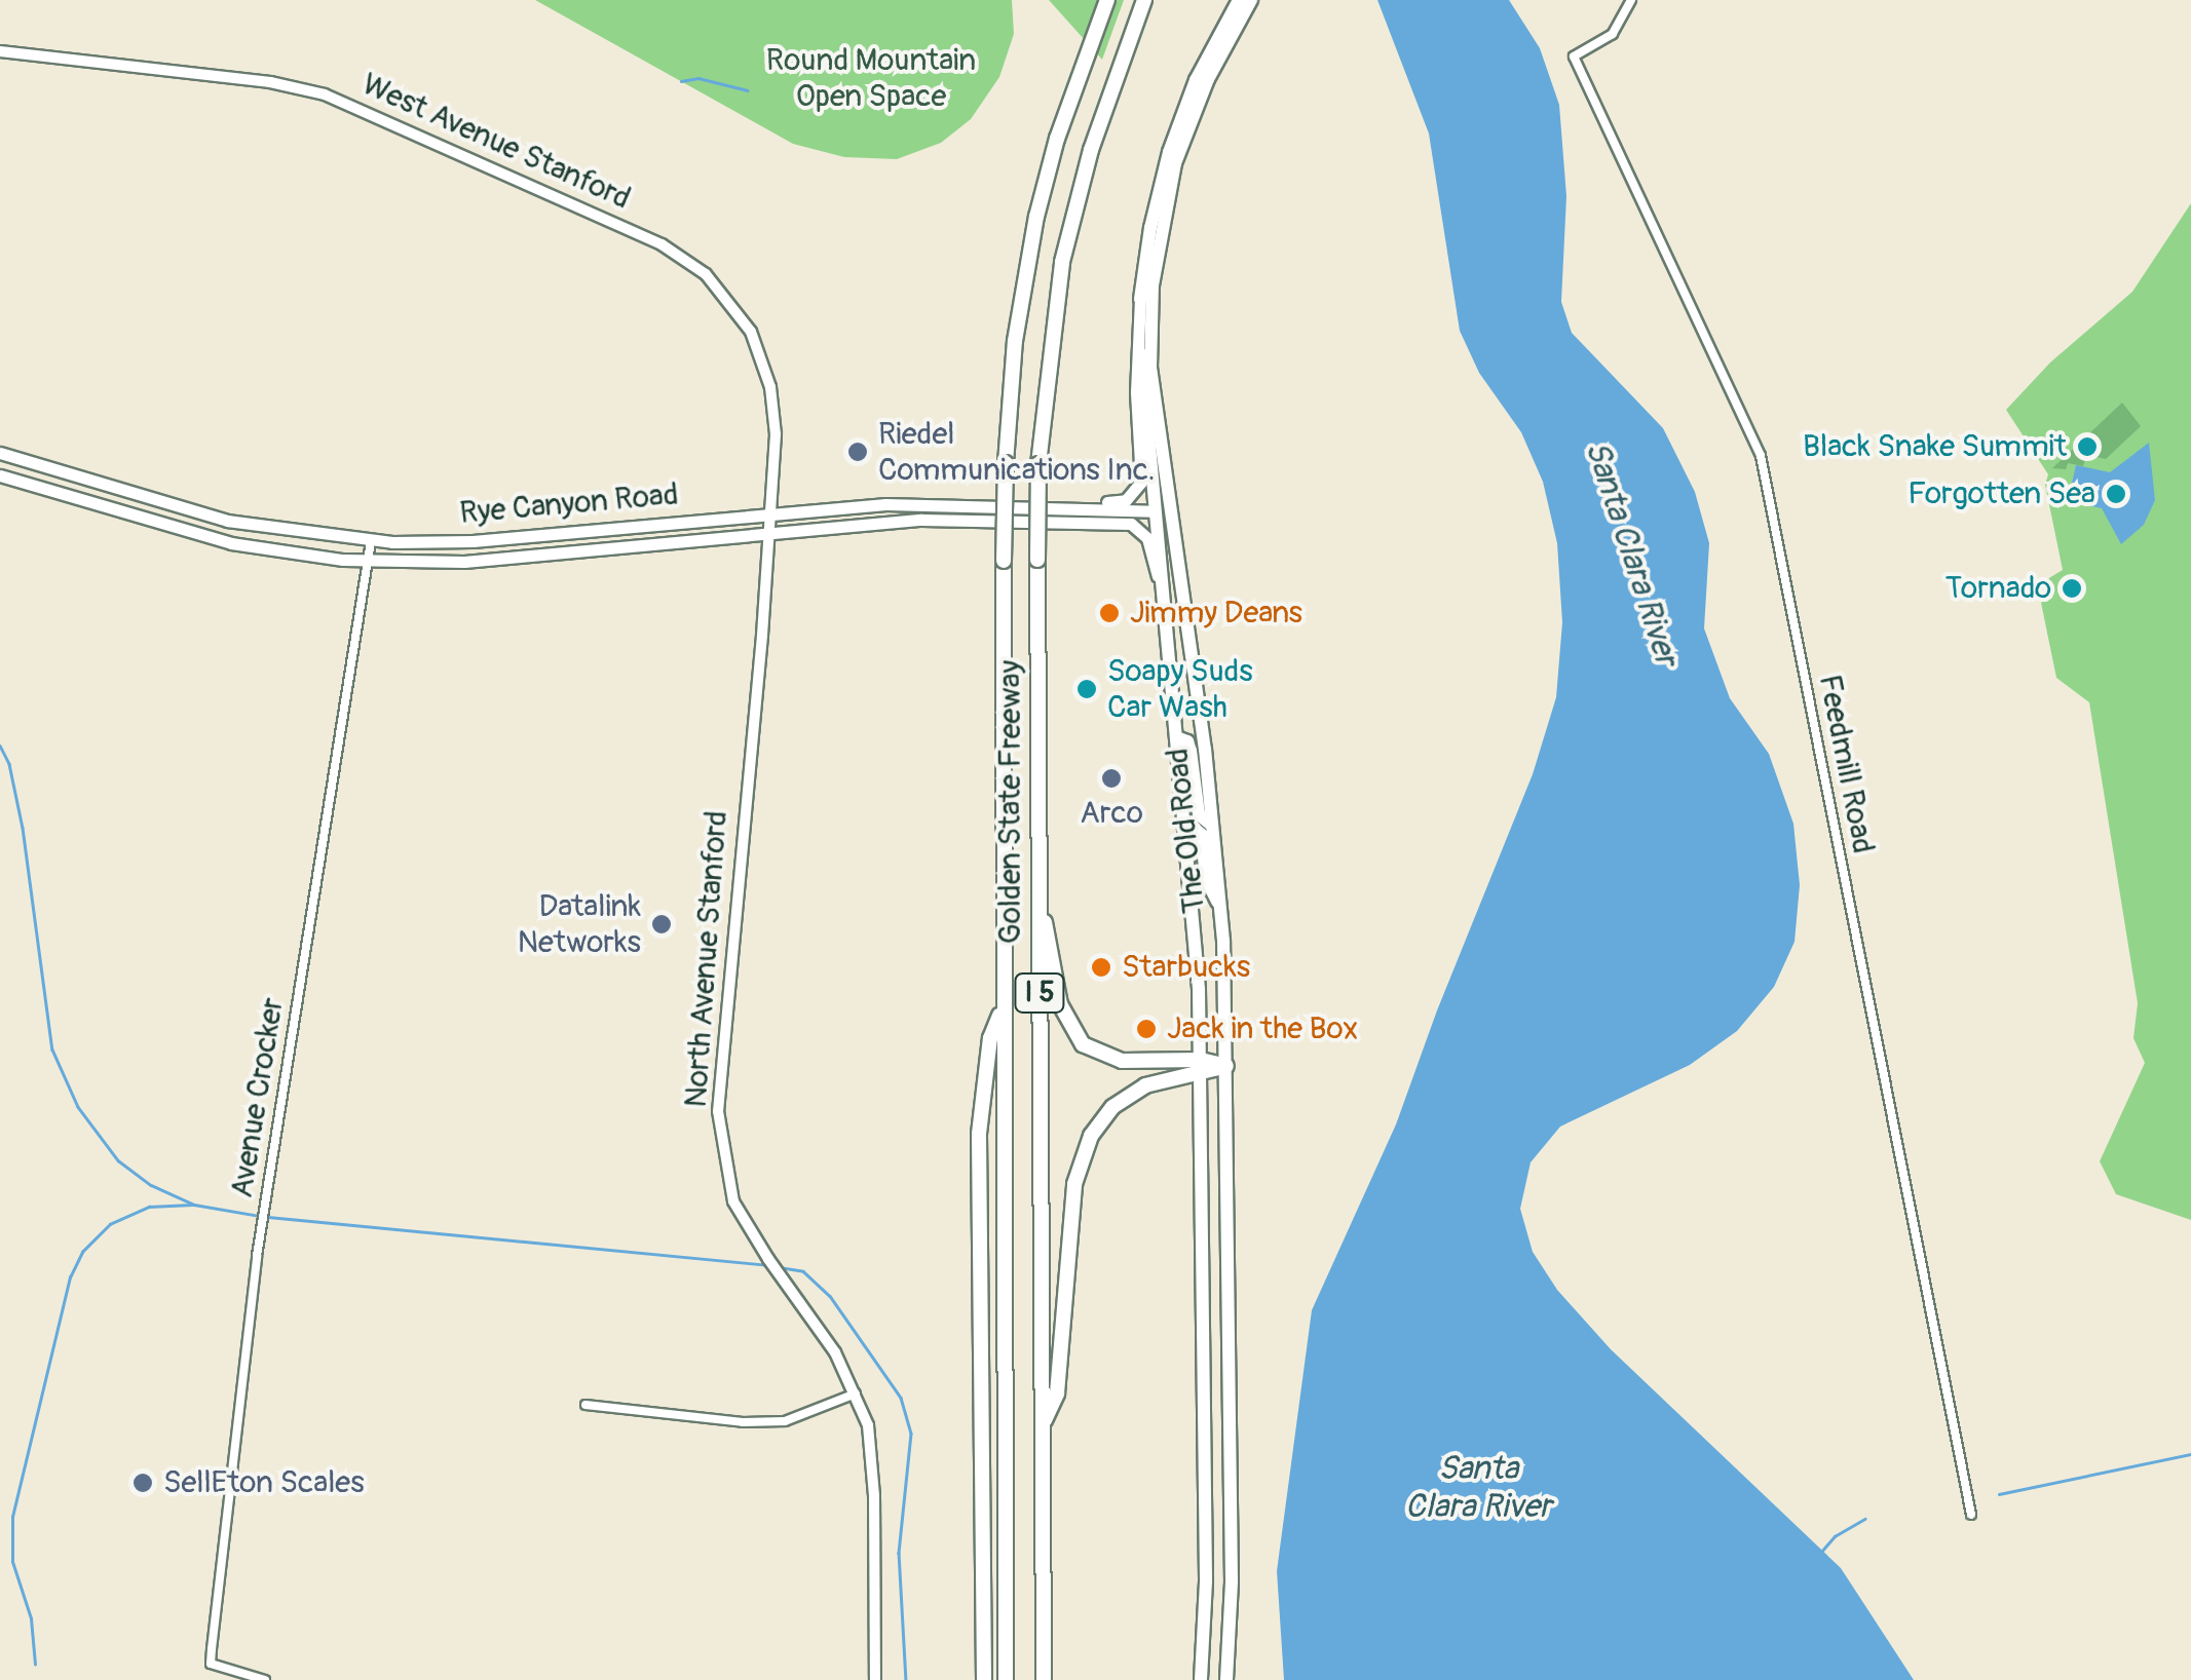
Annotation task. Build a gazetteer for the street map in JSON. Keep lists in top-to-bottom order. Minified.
{"streets":{"highway":["Golden State Freeway","I 5"],"main road":["Rye Canyon Road","The Old Road"],"street":["West Avenue Stanford","Feedmill Road","North Avenue Stanford","Avenue Crocker"]},"crossings":[["West Avenue Stanford","Rye Canyon Road"],["West Avenue Stanford","North Avenue Stanford"],["Rye Canyon Road","The Old Road"],["Rye Canyon Road","North Avenue Stanford"],["Rye Canyon Road","Avenue Crocker"]],"water":["Santa Clara River"],"parks":["Round Mountain Open Space"],"places":["Black Snake Summit","Riedel Communications Inc.","Forgotten Sea","Tornado","Jimmy Deans","Soapy Suds Car Wash","Arco","Datalink Networks","Starbucks","Jack in the Box","SellEton Scales"]}
